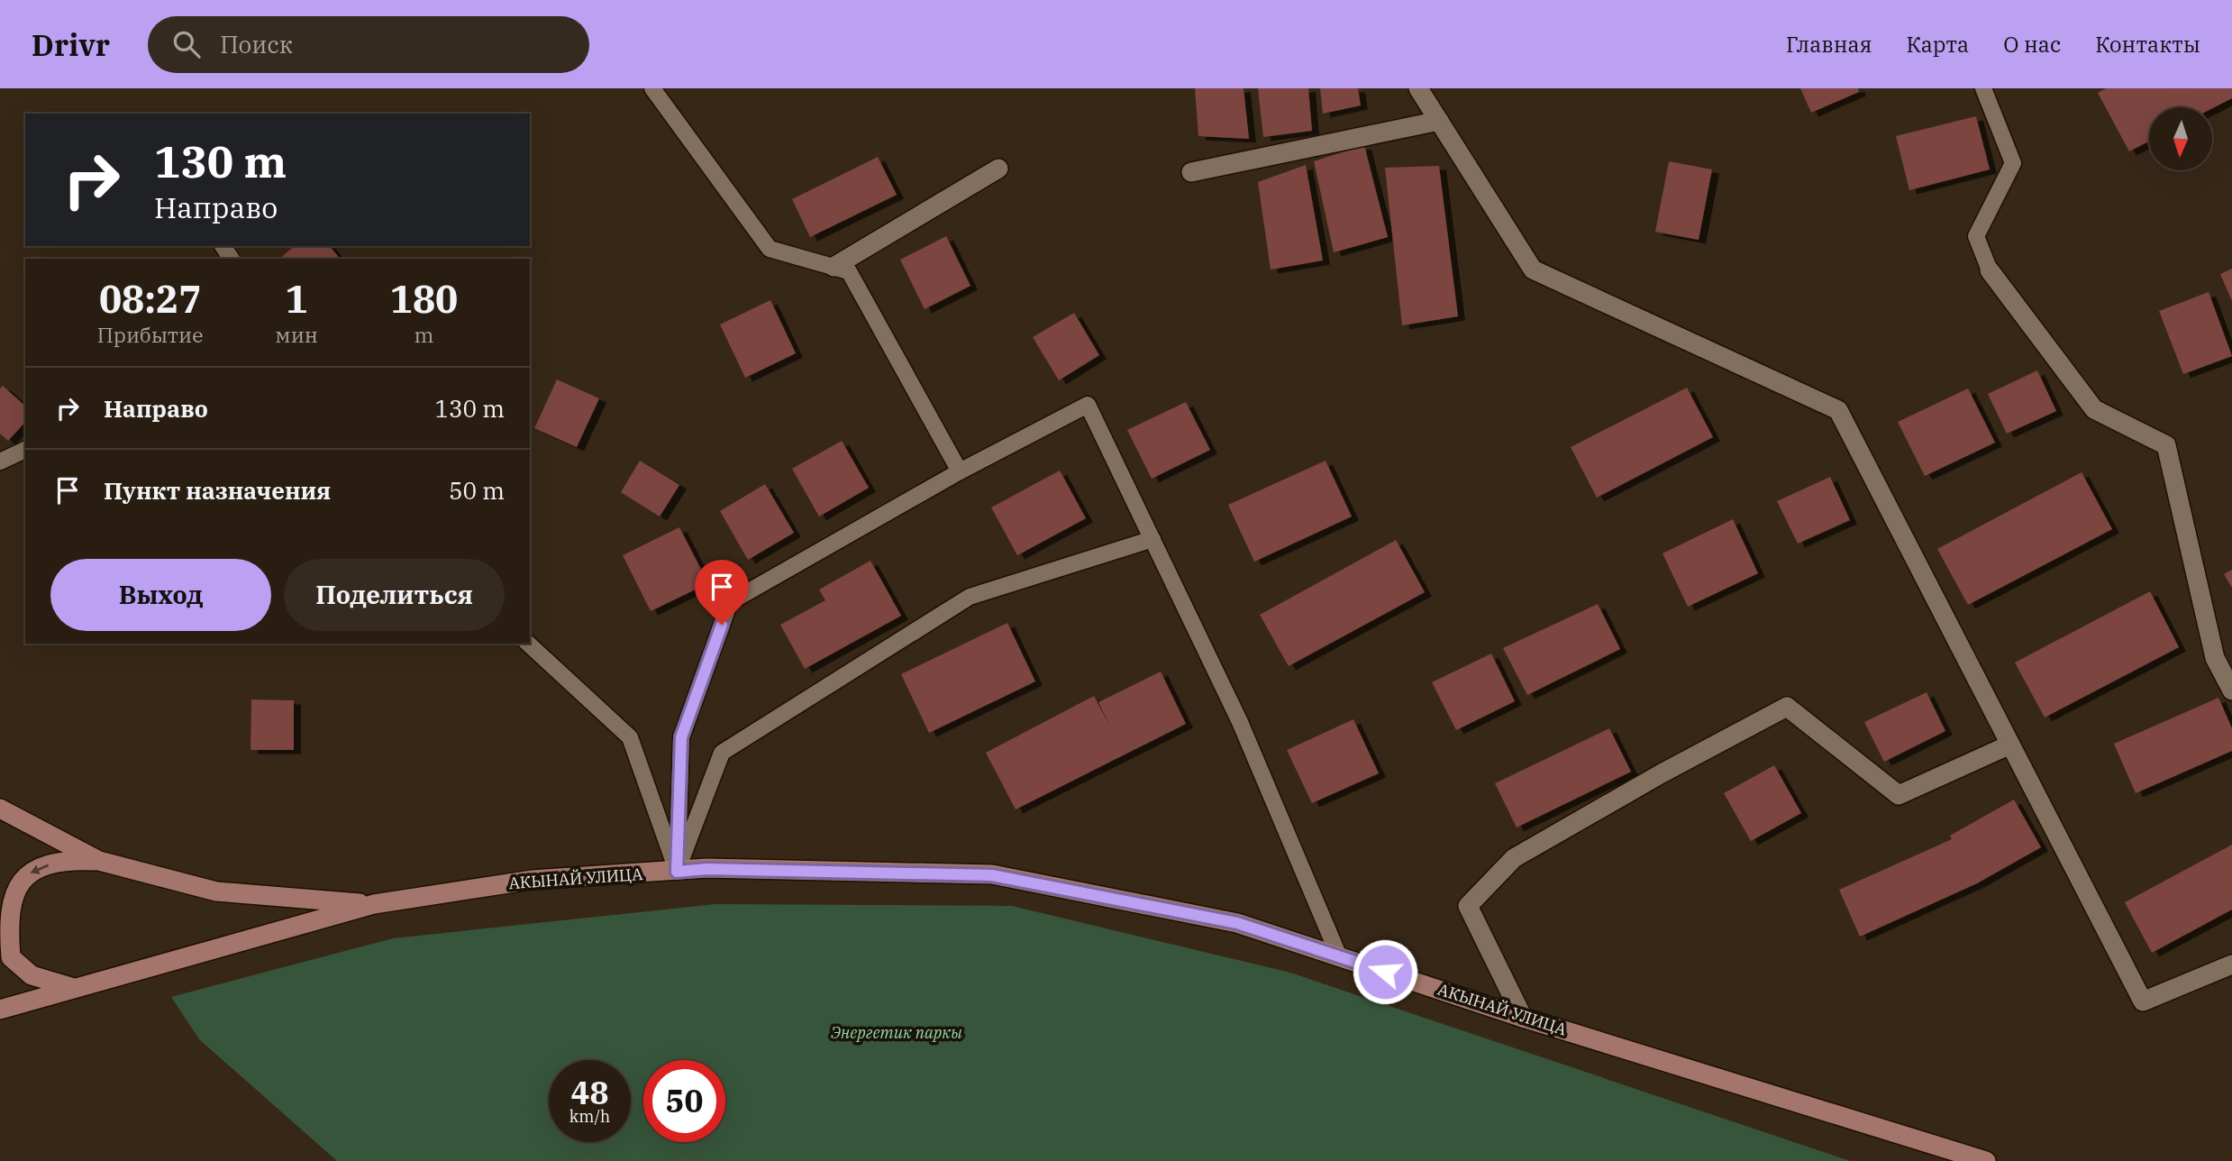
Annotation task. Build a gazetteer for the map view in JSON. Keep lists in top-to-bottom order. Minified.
{"streets":{"main road":["АКЫНАЙ УЛИЦА"]},"parks":["Энергетик паркы"],"north":"bottom","page":{"header":"Drivr","search":"Поиск","nav":["Главная","Карта","О нас","Контакты"],"turn":["130 m","Направо"],"eta":["08:27","Прибытие","1","мин","180","m"],"list":[{"name":"Направо","value":"130 m"},{"name":"Пункт назначения","value":"50 m"}],"buttons":["Выход","Поделиться"],"speed":"48 km/h","limit":"50"}}
